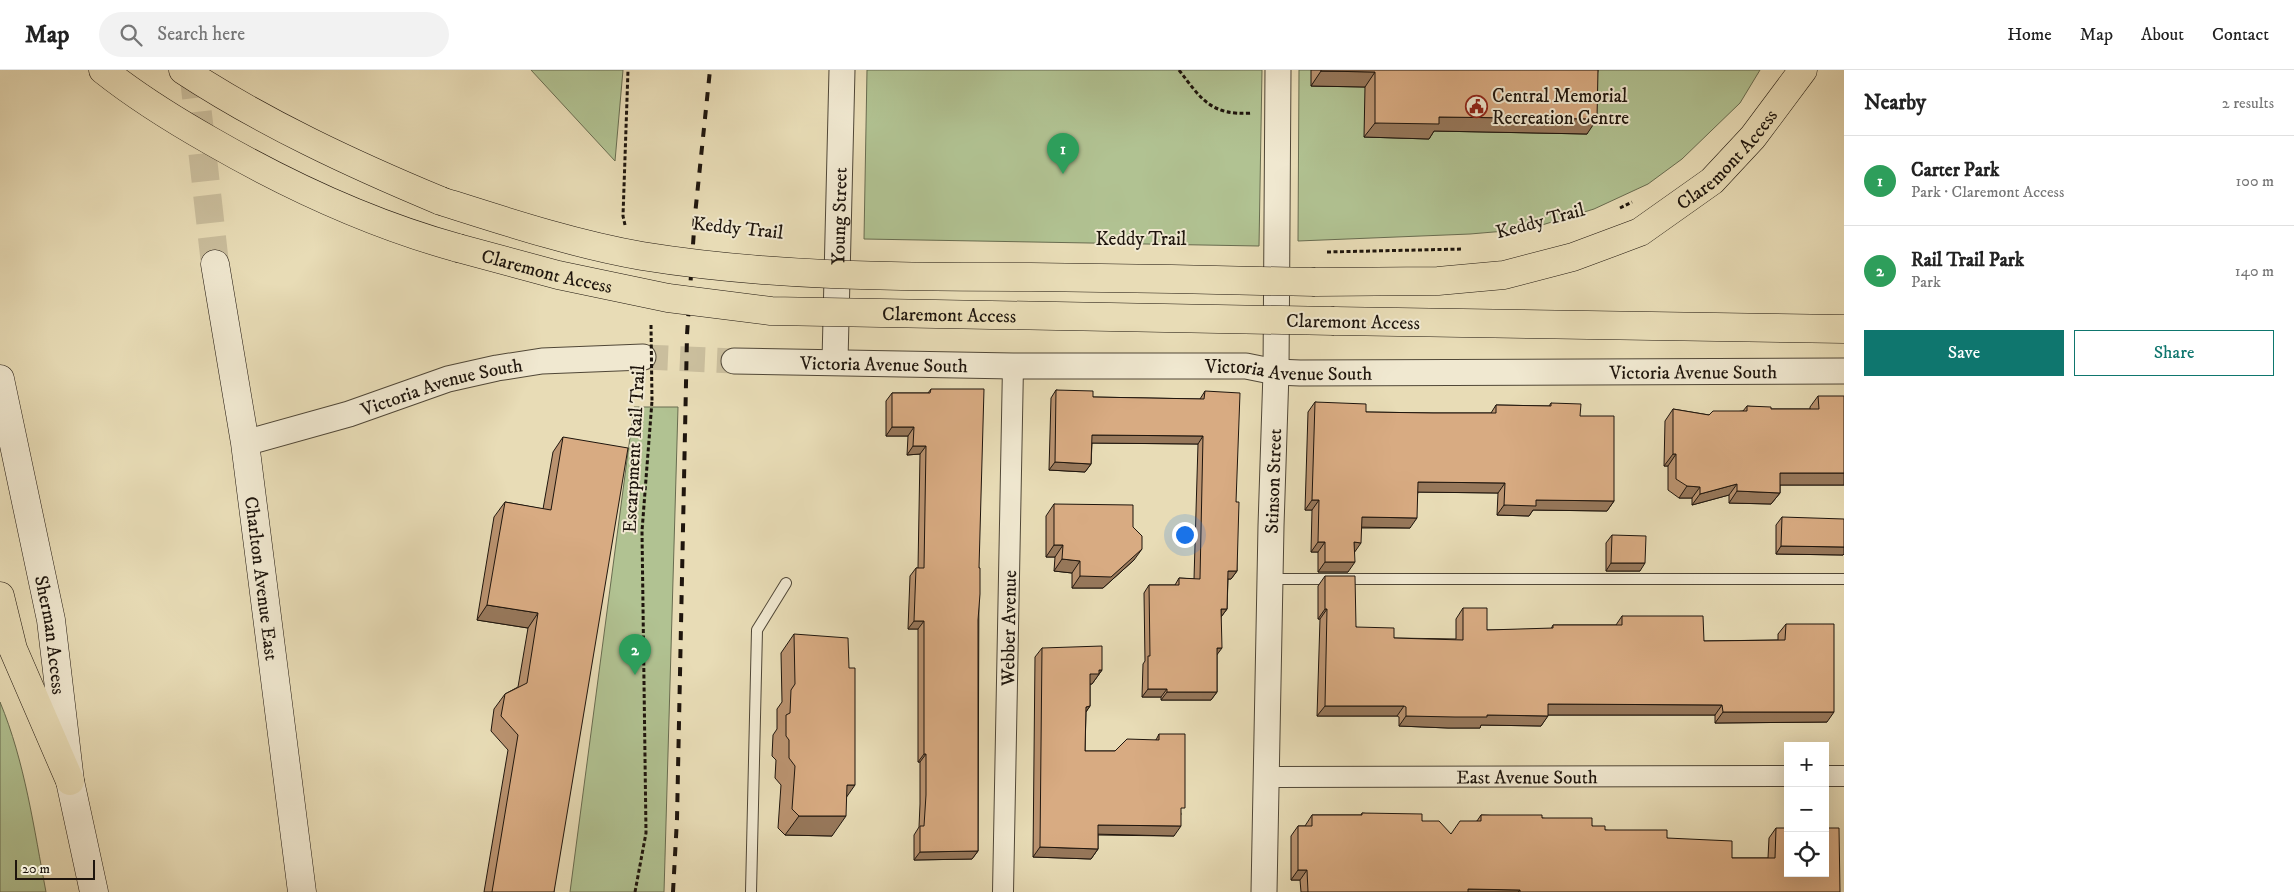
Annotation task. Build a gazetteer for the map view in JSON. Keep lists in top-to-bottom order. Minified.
{"streets":{"main road":["Claremont Access","Charlton Avenue East","Sherman Access"],"street":["Young Street","Victoria Avenue South","Stinson Street","Webber Avenue","East Avenue South"],"path":["Keddy Trail","Escarpment Rail Trail"]},"crossings":[["Young Street","Victoria Avenue South"],["Victoria Avenue South","Stinson Street"],["Victoria Avenue South","Charlton Avenue East"],["Victoria Avenue South","Webber Avenue"],["Stinson Street","East Avenue South"]],"places":{"public building":["Central Memorial Recreation Centre"]},"scale_bar":"20 m","page":{"header":"Map","search":"Search here","nav":["Home","Map","About","Contact"],"heading":["Nearby","2 results"],"pins":["1","2"],"list":[{"mark":"1","name":"Carter Park","note":"Park · Claremont Access","value":"100 m"},{"mark":"2","name":"Rail Trail Park","note":"Park","value":"140 m"}],"buttons":["Save","Share"],"map_buttons":["+","−"],"scale":"20 m"}}
